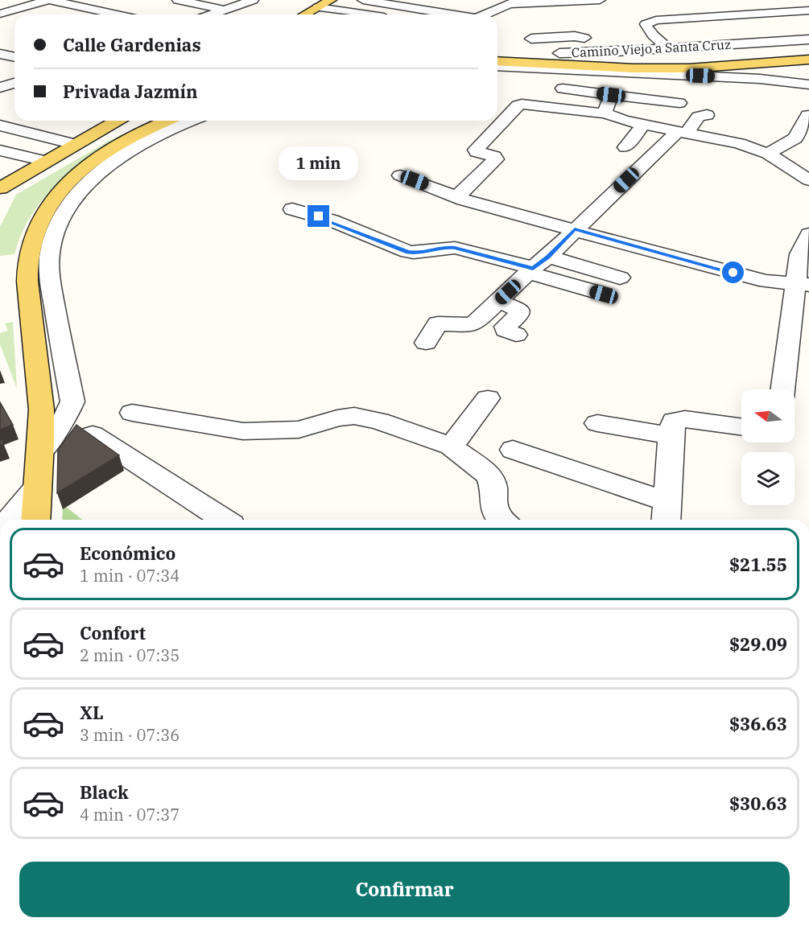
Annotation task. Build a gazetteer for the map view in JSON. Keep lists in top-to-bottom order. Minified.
{"streets":{"street":["Camino Viejo a Santa Cruz"]},"north":"left","page":{"banner":["Calle Gardenias","Privada Jazmín"],"bubble":"1 min","list":[{"name":"Económico","note":"1 min · 07:34","value":"$21.55"},{"name":"Confort","note":"2 min · 07:35","value":"$29.09"},{"name":"XL","note":"3 min · 07:36","value":"$36.63"},{"name":"Black","note":"4 min · 07:37","value":"$30.63"}],"buttons":"Confirmar"}}
